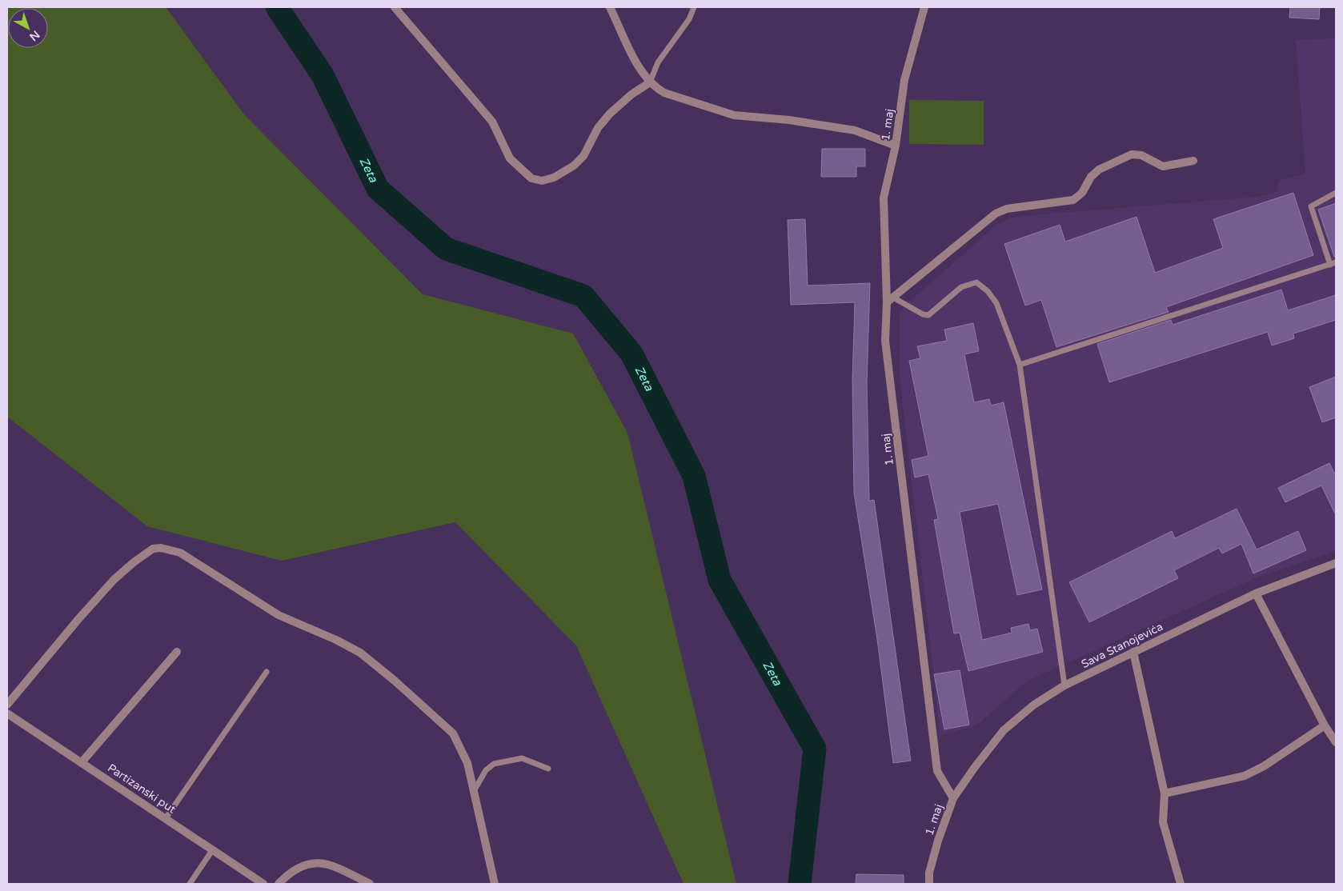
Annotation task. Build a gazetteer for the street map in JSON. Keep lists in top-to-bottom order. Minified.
{"streets":{"street":["1. maj","Sava Stanojevića","Partizanski put"]},"crossings":[["1. maj","Sava Stanojevića"]],"water":["Zeta"],"north":"bottom right"}
